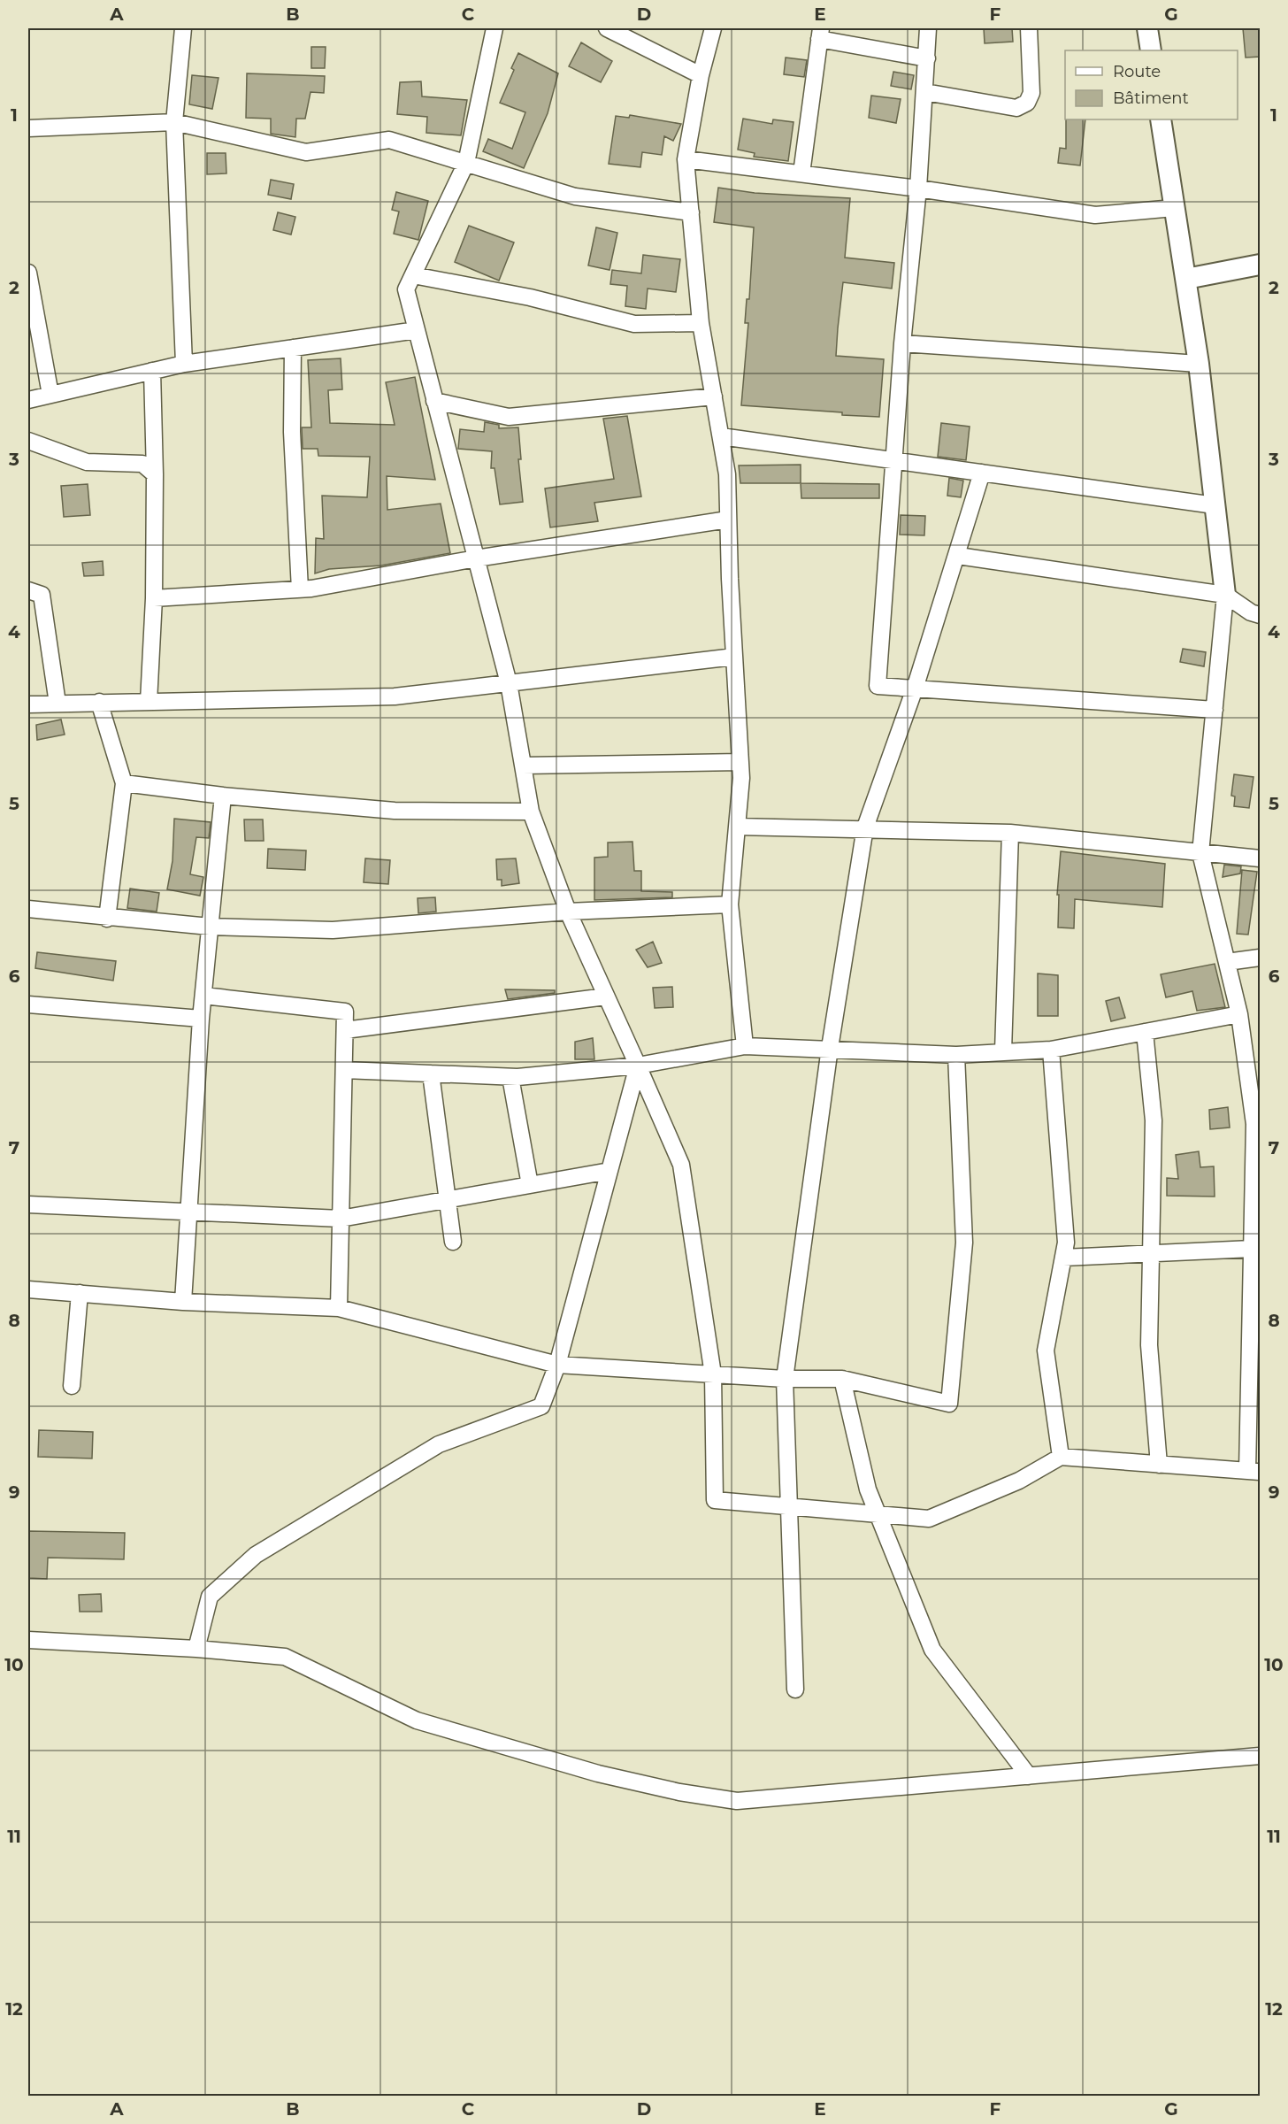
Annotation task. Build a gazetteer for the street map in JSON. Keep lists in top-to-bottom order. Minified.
{"legend":["Route","Bâtiment"],"grid":{"columns":["A","B","C","D","E","F","G"],"rows":["1","2","3","4","5","6","7","8","9","10","11","12"]}}
